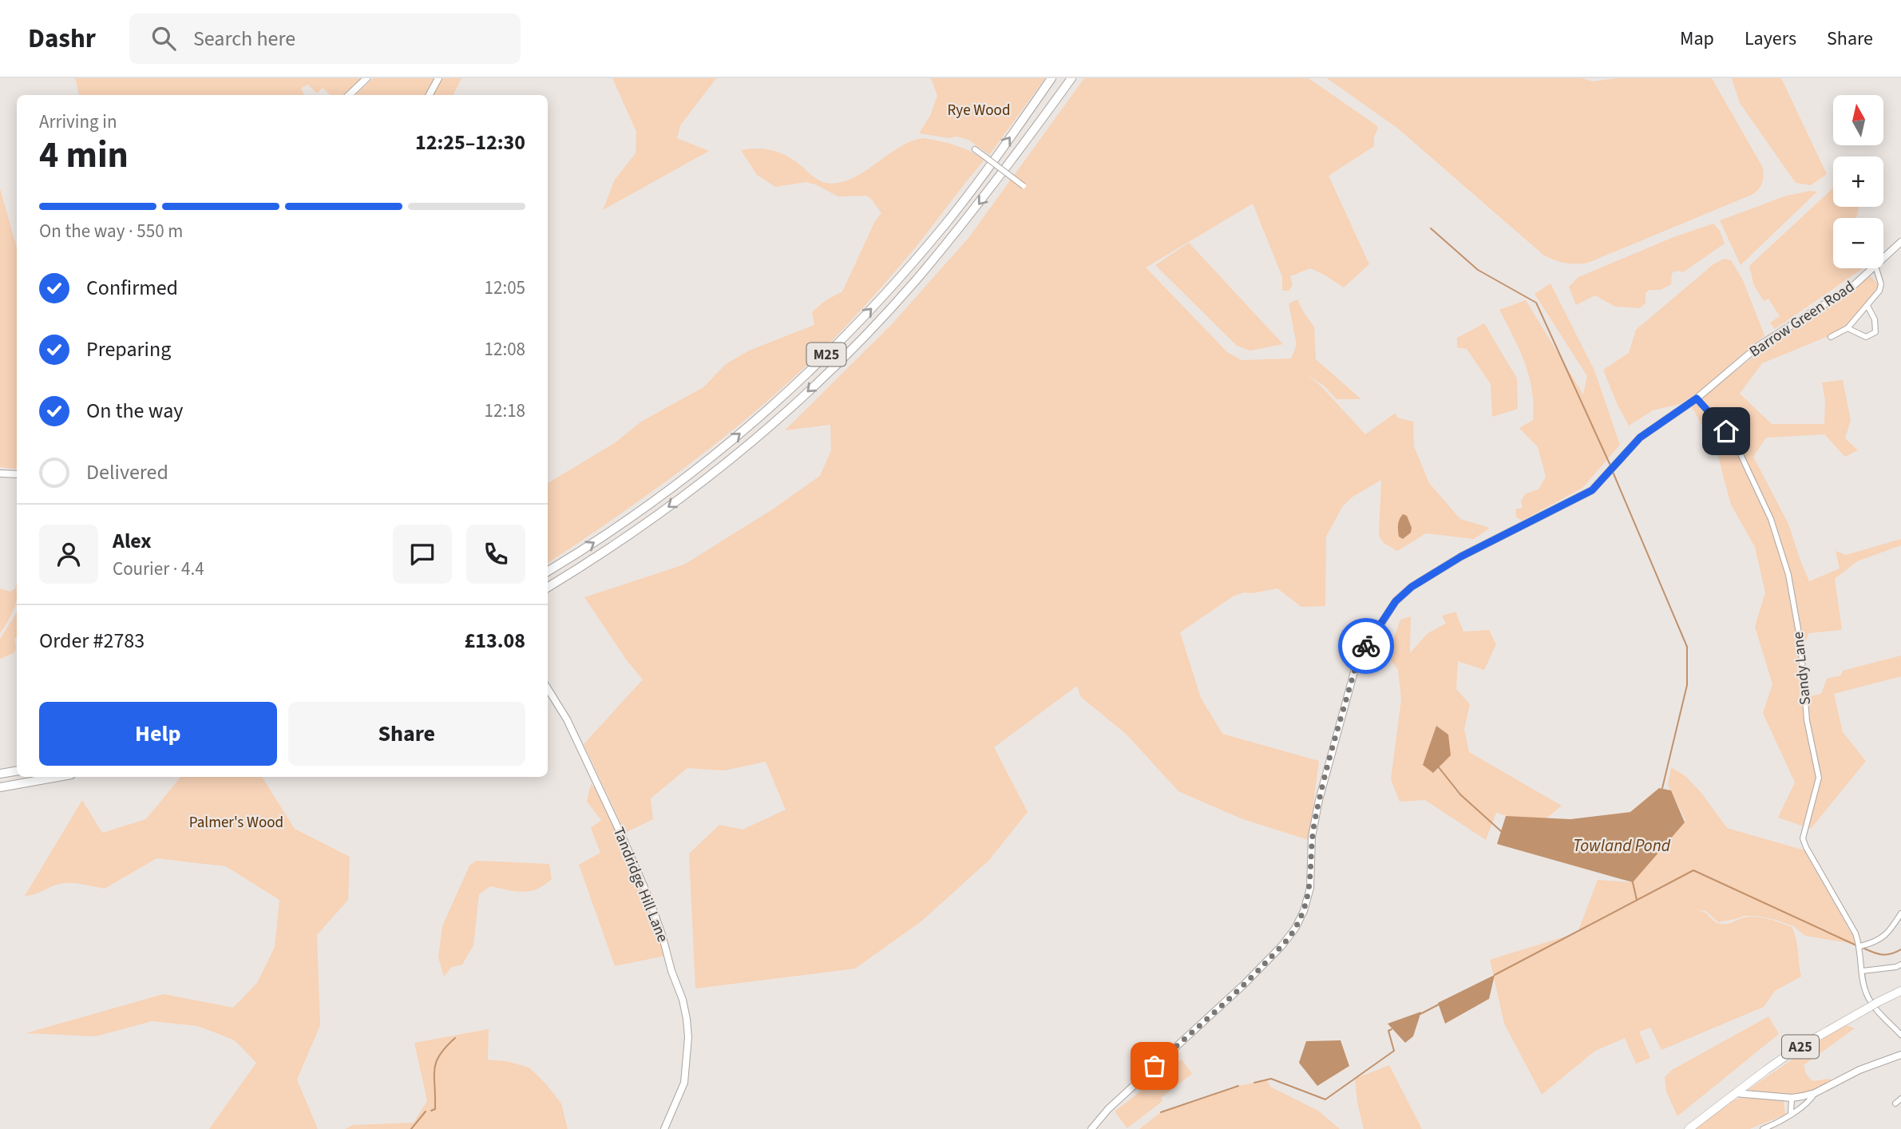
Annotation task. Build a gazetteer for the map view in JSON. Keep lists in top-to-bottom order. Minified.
{"streets":{"highway":["M25"],"main road":["A25"],"street":["Barrow Green Road","Sandy Lane","Tandridge Hill Lane"]},"crossings":[["Barrow Green Road","Sandy Lane"]],"water":["Towland Pond"],"parks":["Rye Wood","Palmer's Wood"],"north":"top","page":{"header":"Dashr","search":"Search here","nav":["Map","Layers","Share"],"map_buttons":["+","−"],"heading":["4 min","Arriving in","12:25–12:30"],"panel":["Alex","Courier · 4.4","Order #2783","£13.08"],"bar":"On the way · 550 m","list":[["Confirmed","12:05"],["Preparing","12:08"],["On the way","12:18"],"Delivered"],"buttons":["Help","Share"]}}
